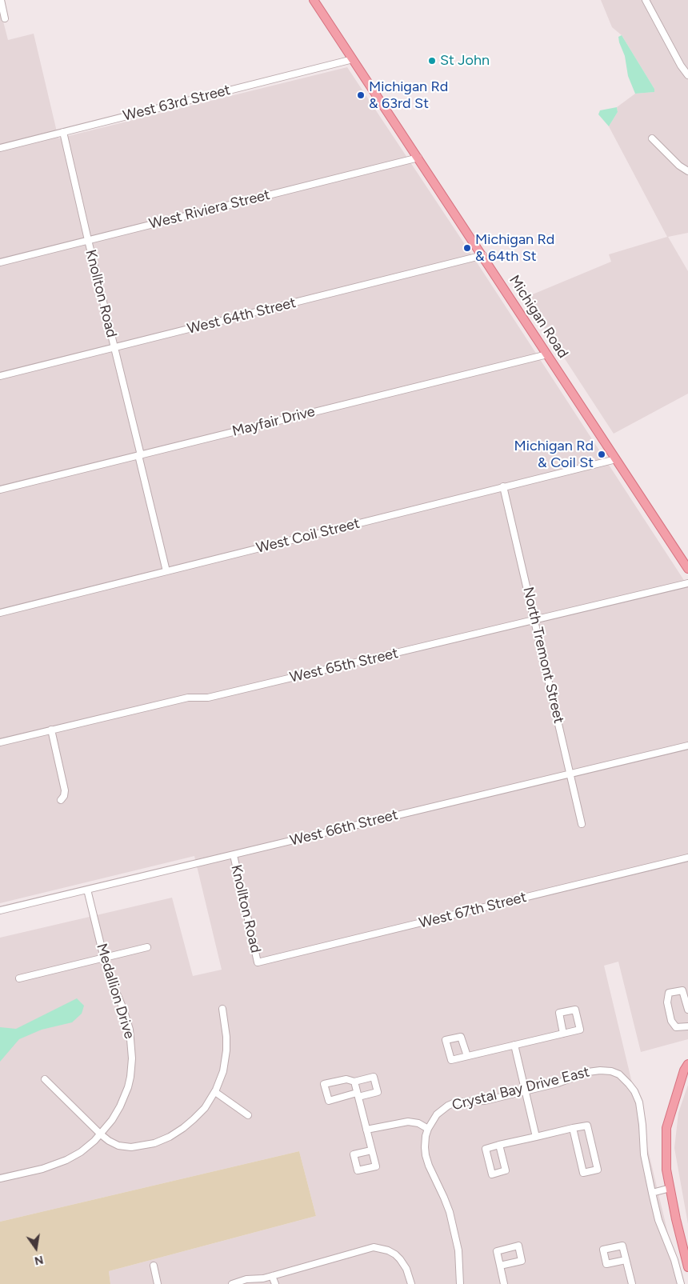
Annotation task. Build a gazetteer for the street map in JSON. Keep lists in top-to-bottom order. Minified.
{"streets":{"main road":["Michigan Road"],"street":["West 63rd Street","West Riviera Street","Knollton Road","West 64th Street","Mayfair Drive","West Coil Street","North Tremont Street","West 65th Street","West 66th Street","West 67th Street","Medallion Drive","Crystal Bay Drive East"]},"crossings":[["West 63rd Street","Knollton Road"],["West 63rd Street","Michigan Road"],["West Riviera Street","Knollton Road"],["West Riviera Street","Michigan Road"],["Knollton Road","West 64th Street"],["Knollton Road","Mayfair Drive"],["Knollton Road","West Coil Street"],["Knollton Road","West 66th Street"],["Knollton Road","West 67th Street"],["West 64th Street","Michigan Road"],["Michigan Road","Mayfair Drive"],["Michigan Road","West Coil Street"],["West Coil Street","North Tremont Street"],["North Tremont Street","West 65th Street"],["North Tremont Street","West 66th Street"],["West 66th Street","Medallion Drive"]],"places":["St John","Michigan Rd & 63rd St","Michigan Rd & 64th St","Michigan Rd & Coil St"],"north":"bottom"}
